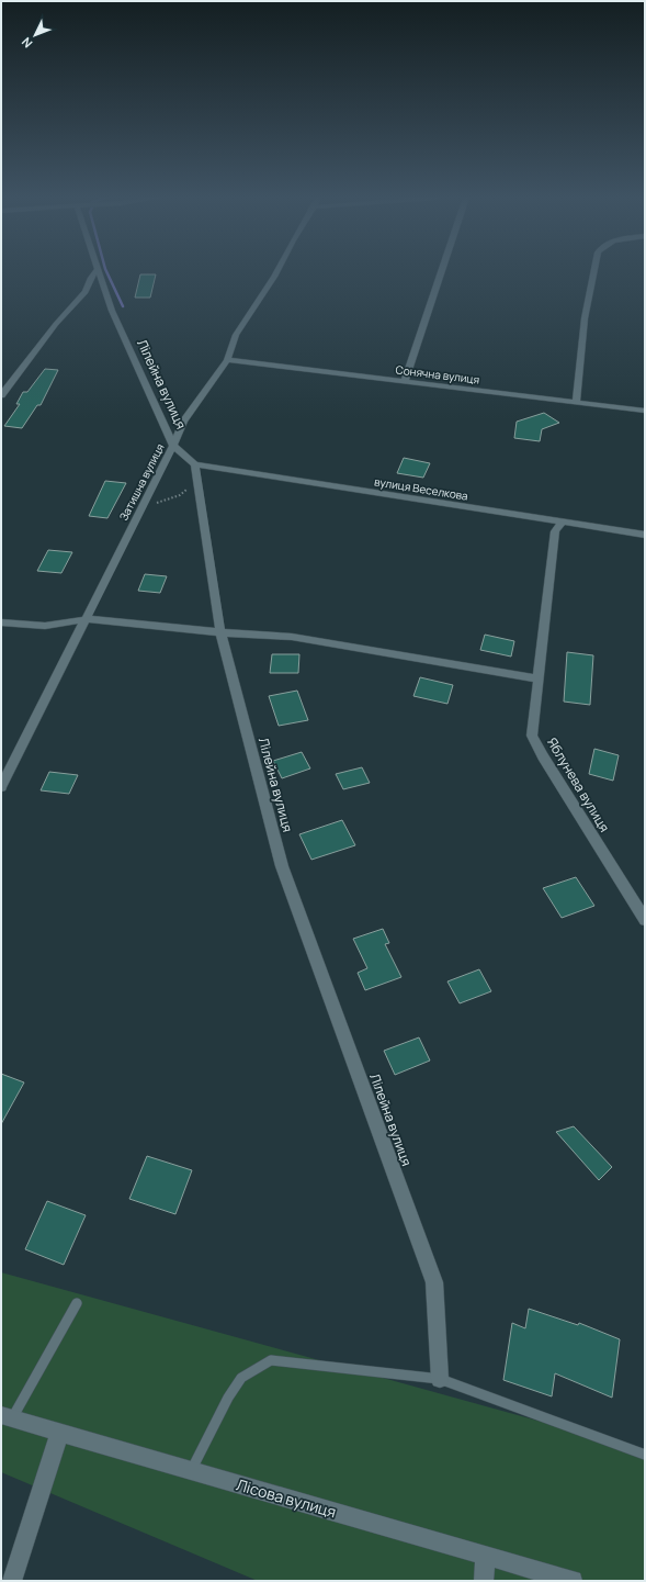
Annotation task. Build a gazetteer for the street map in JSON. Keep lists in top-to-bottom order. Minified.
{"streets":{"street":["Сонячна вулиця","Лілейна вулиця","Затишна вулиця","вулиця Веселкова","Яблунева вулиця","Лісова вулиця"]},"crossings":[["Сонячна вулиця","Затишна вулиця"],["Лілейна вулиця","Затишна вулиця"],["Лілейна вулиця","вулиця Веселкова"],["вулиця Веселкова","Яблунева вулиця"]],"north":"bottom left"}
